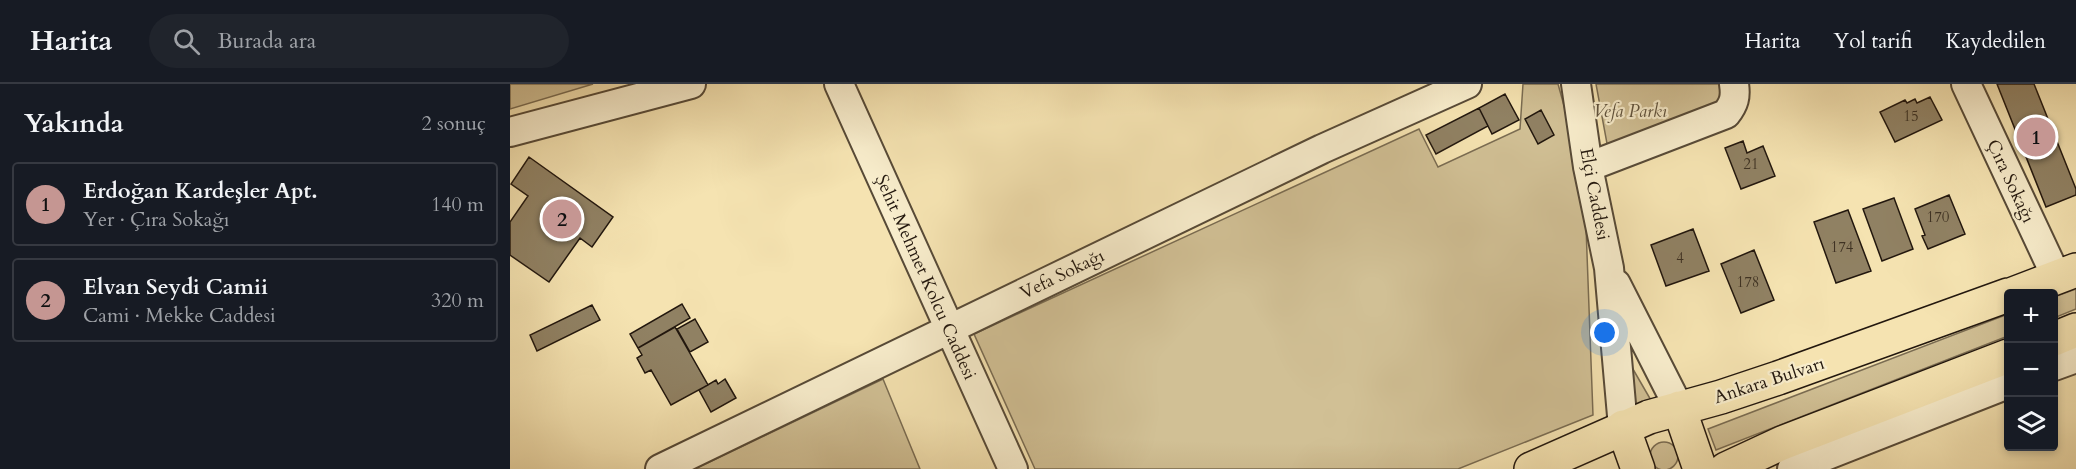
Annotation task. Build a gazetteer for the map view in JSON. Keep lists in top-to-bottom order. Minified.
{"streets":{"main road":["Ankara Bulvarı"],"street":["Çıra Sokağı","Elçi Caddesi","Vefa Sokağı","Şehit Mehmet Kolcu Caddesi"]},"crossings":[["Elçi Caddesi","Ankara Bulvarı"],["Vefa Sokağı","Şehit Mehmet Kolcu Caddesi"]],"parks":["Vefa Parkı"],"house_numbers":["15","21","170","174","4","178"],"page":{"header":"Harita","search":"Burada ara","nav":["Harita","Yol tarifi","Kaydedilen"],"heading":["Yakında","2 sonuç"],"pins":["1","2"],"list":[{"mark":"1","name":"Erdoğan Kardeşler Apt.","note":"Yer · Çıra Sokağı","value":"140 m"},{"mark":"2","name":"Elvan Seydi Camii","note":"Cami · Mekke Caddesi","value":"320 m"}],"map_buttons":["+","−"]}}
